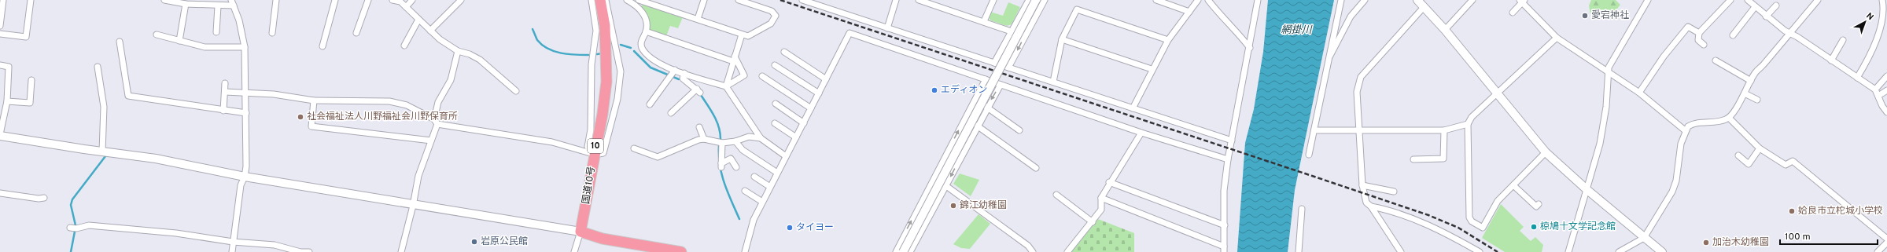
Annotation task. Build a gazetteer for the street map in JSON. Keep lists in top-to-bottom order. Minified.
{"streets":{"highway":["10","国道10号"]},"water":["網掛川"],"places":["愛宕神社","エディオン","社会福祉法人川野福祉会川野保育所","錦江幼稚園","姶良市立柁城小学校","椋鳩十文学記念館","タイヨー","岩原公民館","加治木幼稚園"],"scale_bar":"100 m","north":"top right"}
